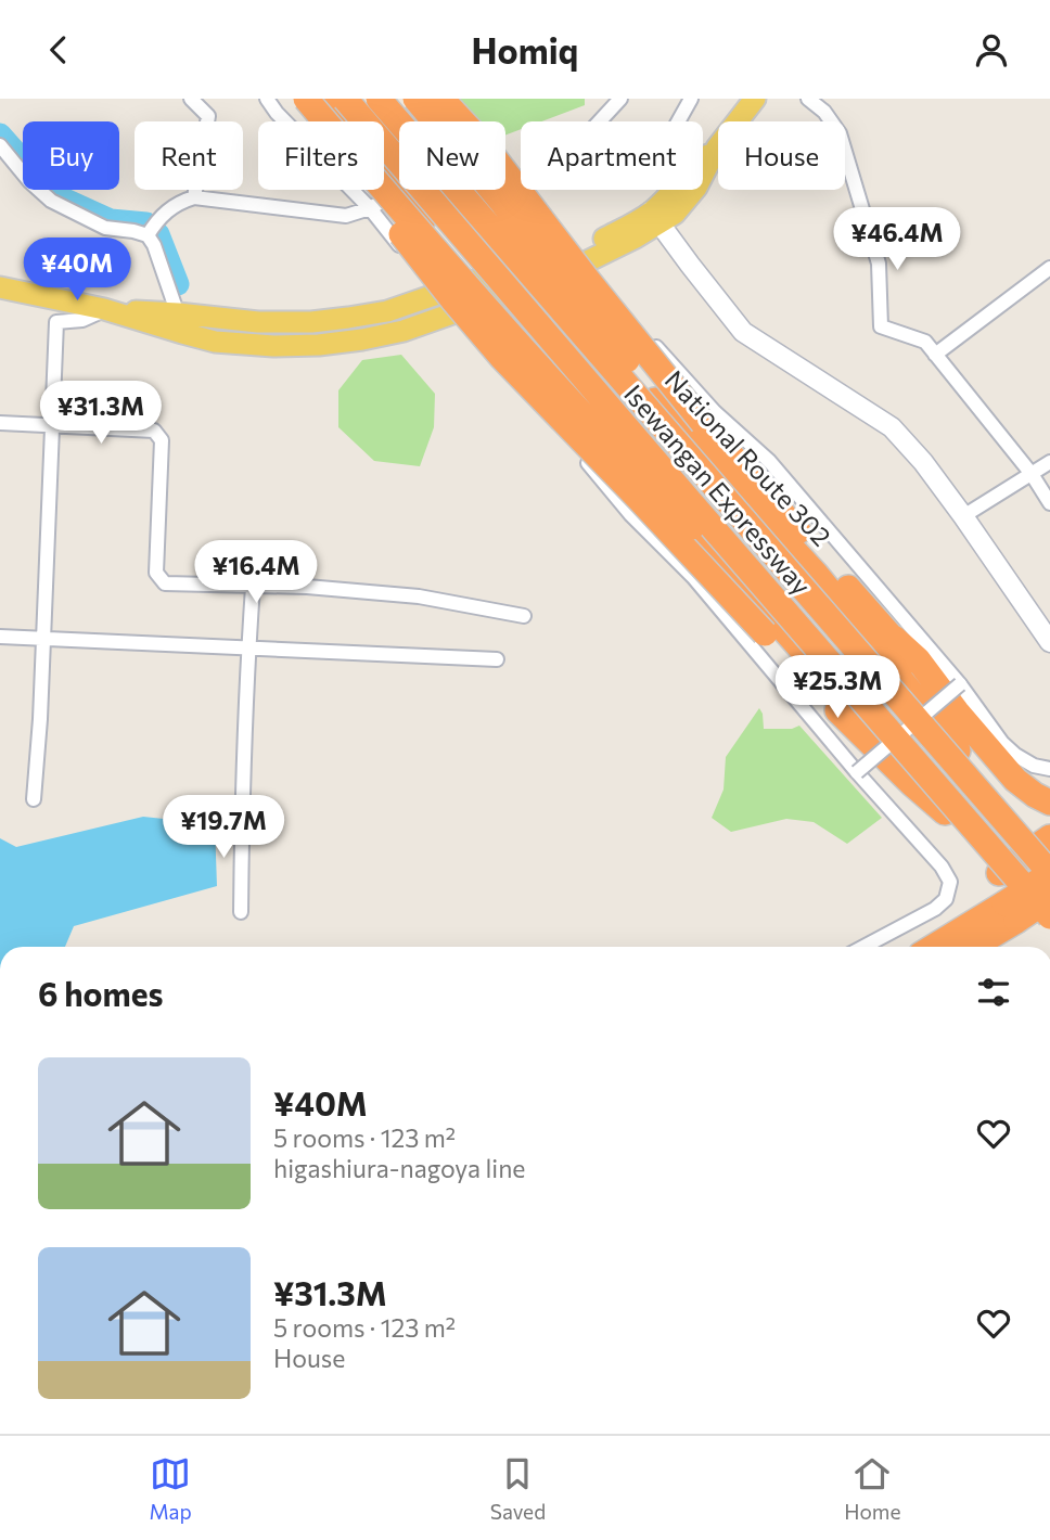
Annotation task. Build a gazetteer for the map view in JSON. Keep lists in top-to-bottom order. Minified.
{"streets":{"highway":["National Route 302","Isewangan Expressway"]},"page":{"header":"Homiq","chip":["Buy","Rent","Filters","New","Apartment","House"],"price":["¥46.4M","¥40M","¥31.3M","¥16.4M","¥25.3M","¥19.7M"],"heading":"6 homes","list":[{"name":"¥40M","note":"5 rooms · 123 m² · higashiura-nagoya line"},{"name":"¥31.3M","note":"5 rooms · 123 m² · House"}],"tabs":["Map","Saved","Home"]}}
